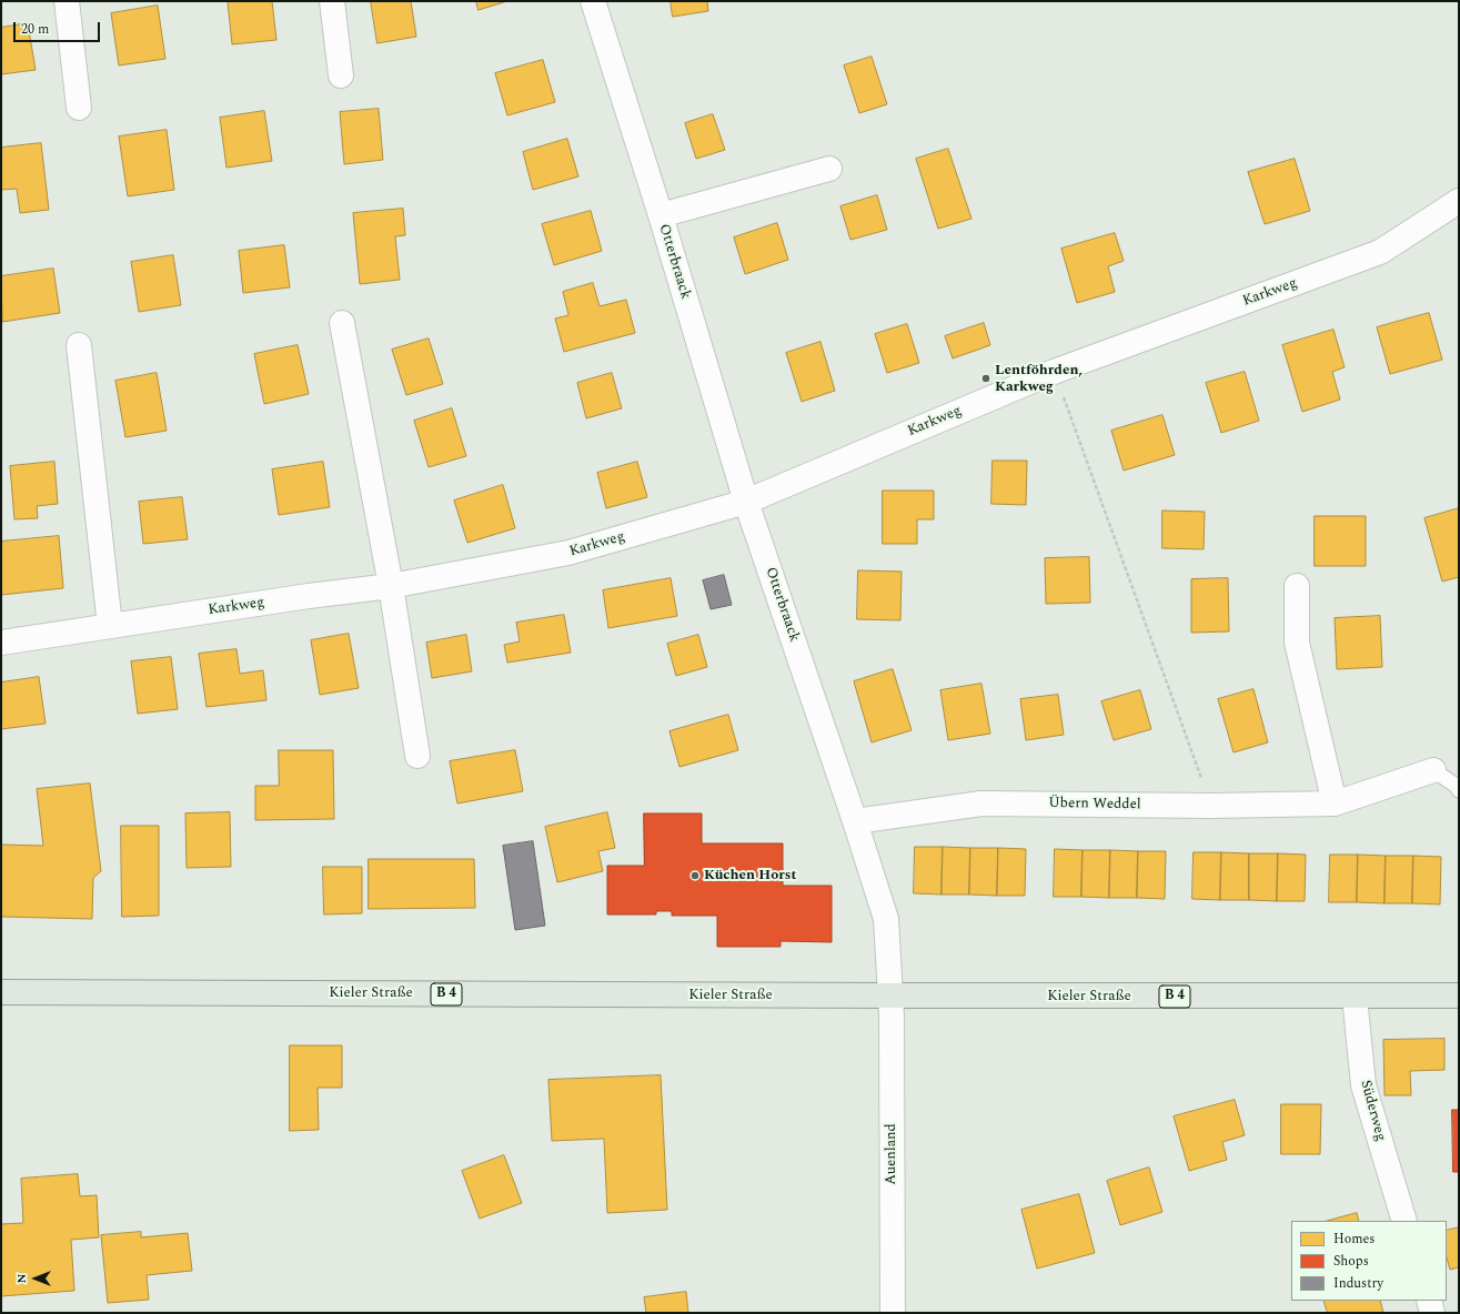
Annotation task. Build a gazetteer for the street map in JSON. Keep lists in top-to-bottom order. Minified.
{"streets":{"main road":["Kieler Straße","B 4"],"street":["Otterbraack","Karkweg","Übern Weddel","Süderweg","Auenland"]},"crossings":[["Otterbraack","Karkweg"],["Otterbraack","Übern Weddel"],["Otterbraack","Kieler Straße"],["Otterbraack","Auenland"],["Kieler Straße","Süderweg"],["Kieler Straße","Auenland"]],"places":["Lentföhrden, Karkweg","Küchen Horst"],"legend":["Homes","Shops","Industry"],"scale_bar":"20 m","north":"left"}
